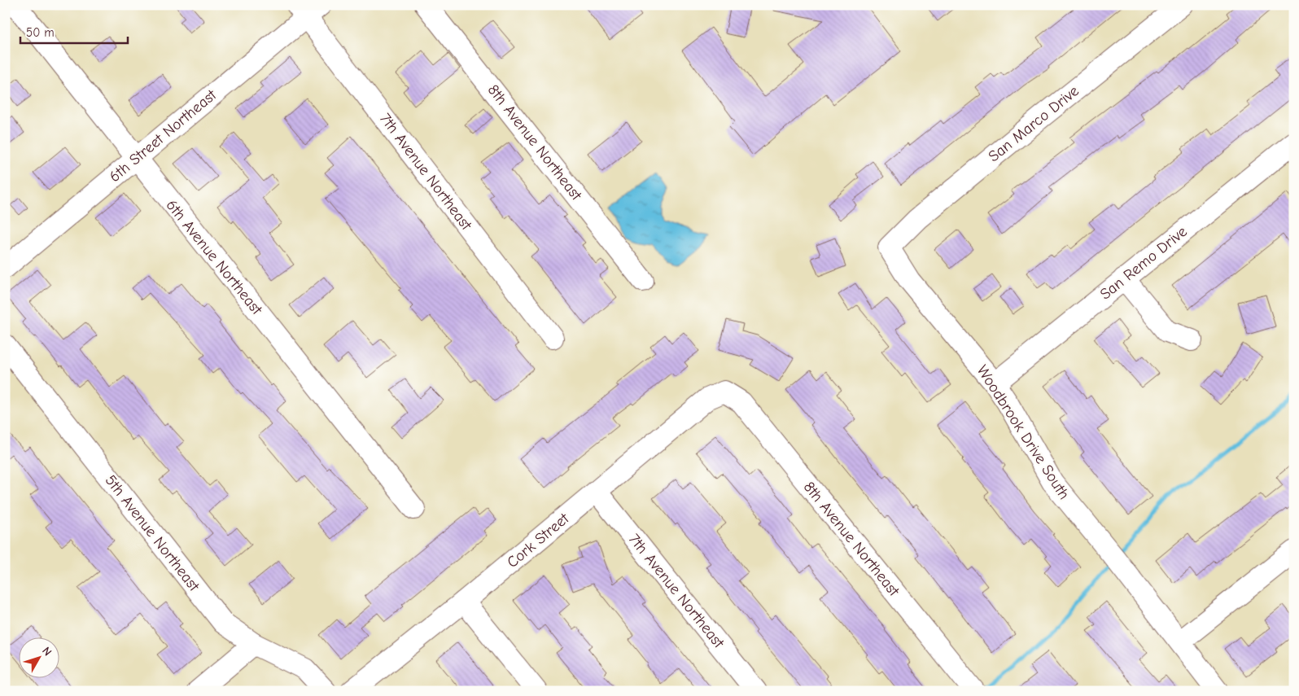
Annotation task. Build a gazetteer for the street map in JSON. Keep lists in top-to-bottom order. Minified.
{"streets":{"street":["San Marco Drive","6th Street Northeast","8th Avenue Northeast","7th Avenue Northeast","6th Avenue Northeast","San Remo Drive","Woodbrook Drive South","5th Avenue Northeast","Cork Street"]},"crossings":[["San Marco Drive","Woodbrook Drive South"],["6th Street Northeast","7th Avenue Northeast"],["6th Street Northeast","6th Avenue Northeast"],["8th Avenue Northeast","Cork Street"],["7th Avenue Northeast","Cork Street"],["San Remo Drive","Woodbrook Drive South"]],"scale_bar":"50 m","north":"top right"}
